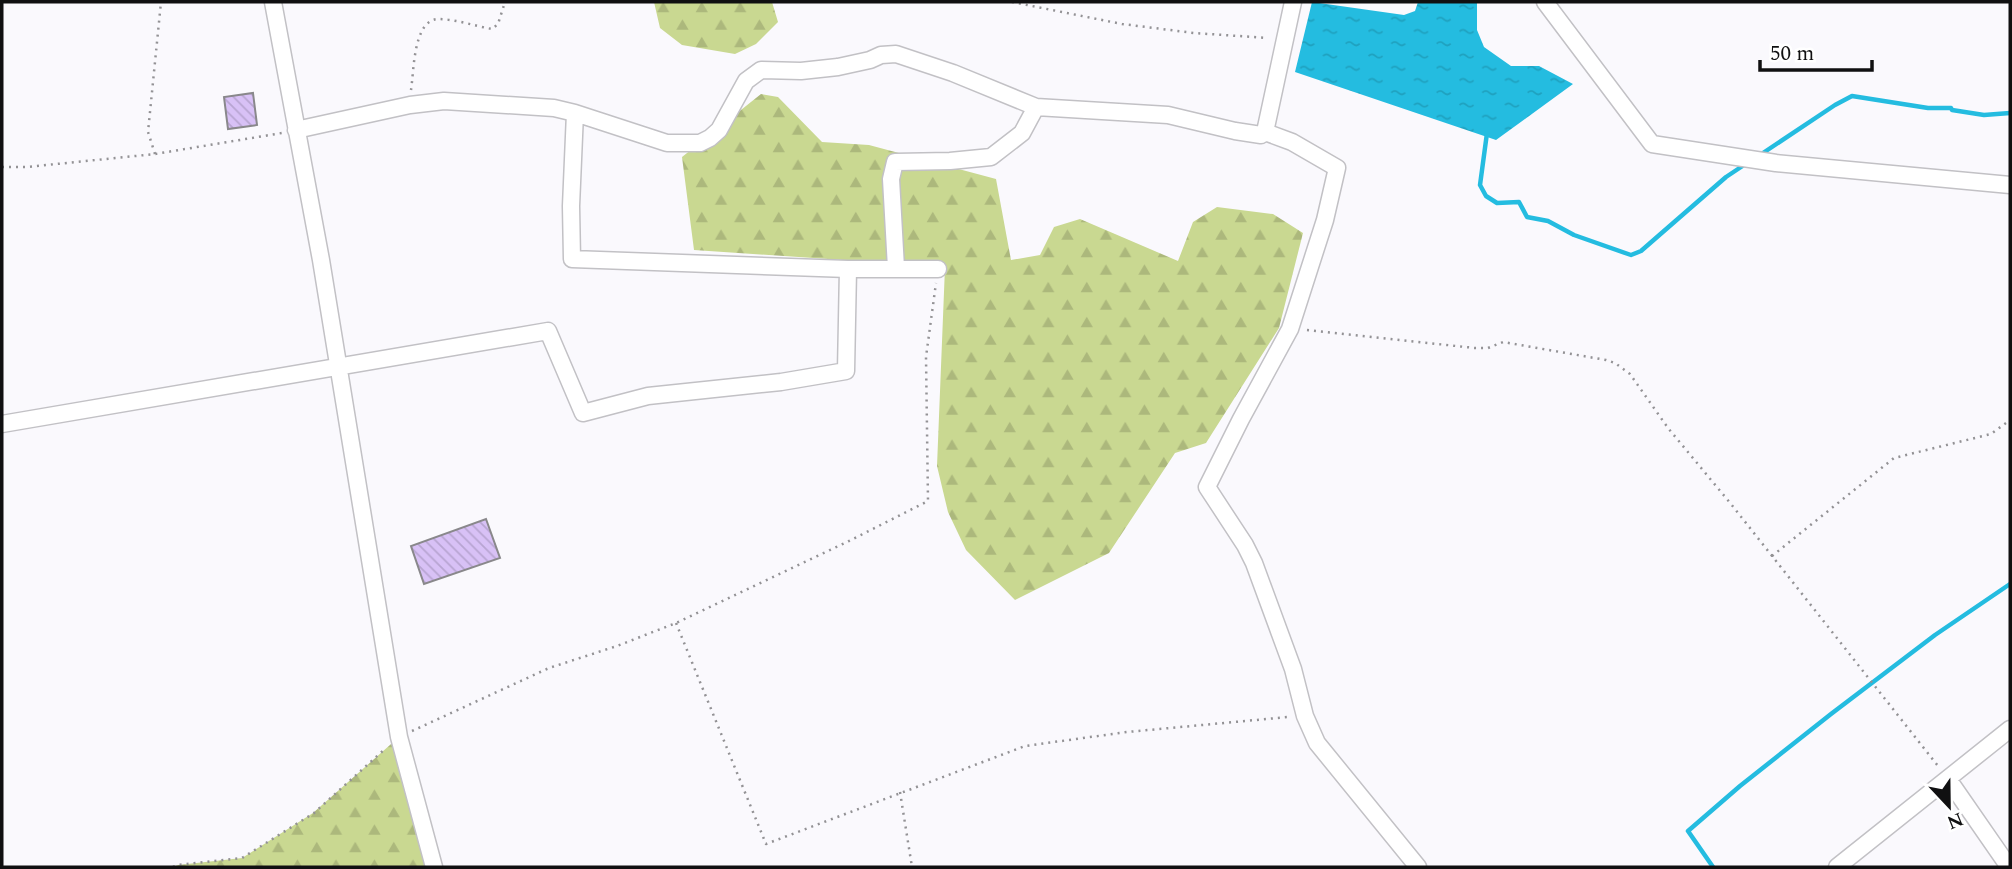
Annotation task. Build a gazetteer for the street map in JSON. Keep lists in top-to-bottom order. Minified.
{"scale_bar":"50 m","north":"bottom"}
